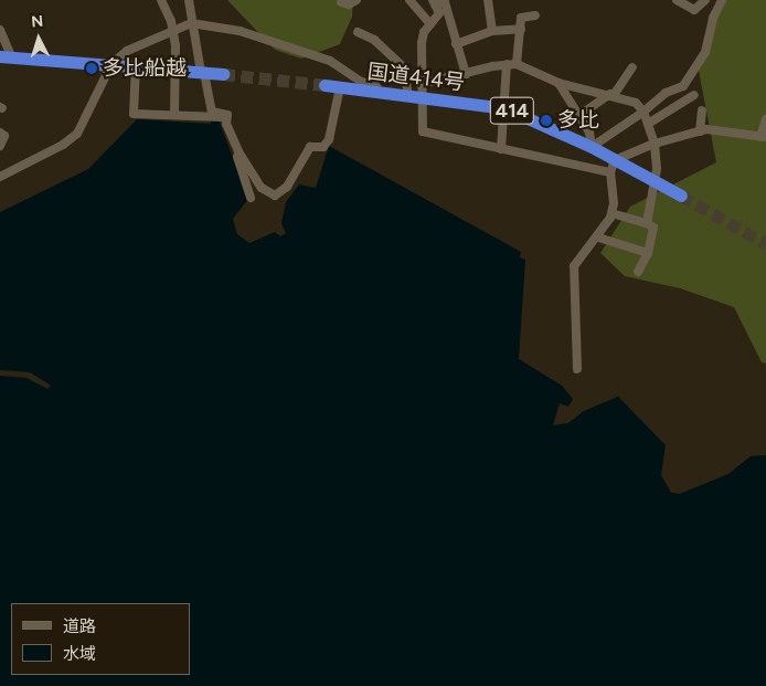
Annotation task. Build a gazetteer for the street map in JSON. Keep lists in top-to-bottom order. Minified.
{"streets":{"highway":["国道414号","414"]},"places":["多比船越","多比"],"legend":["道路","水域"],"north":"top"}
